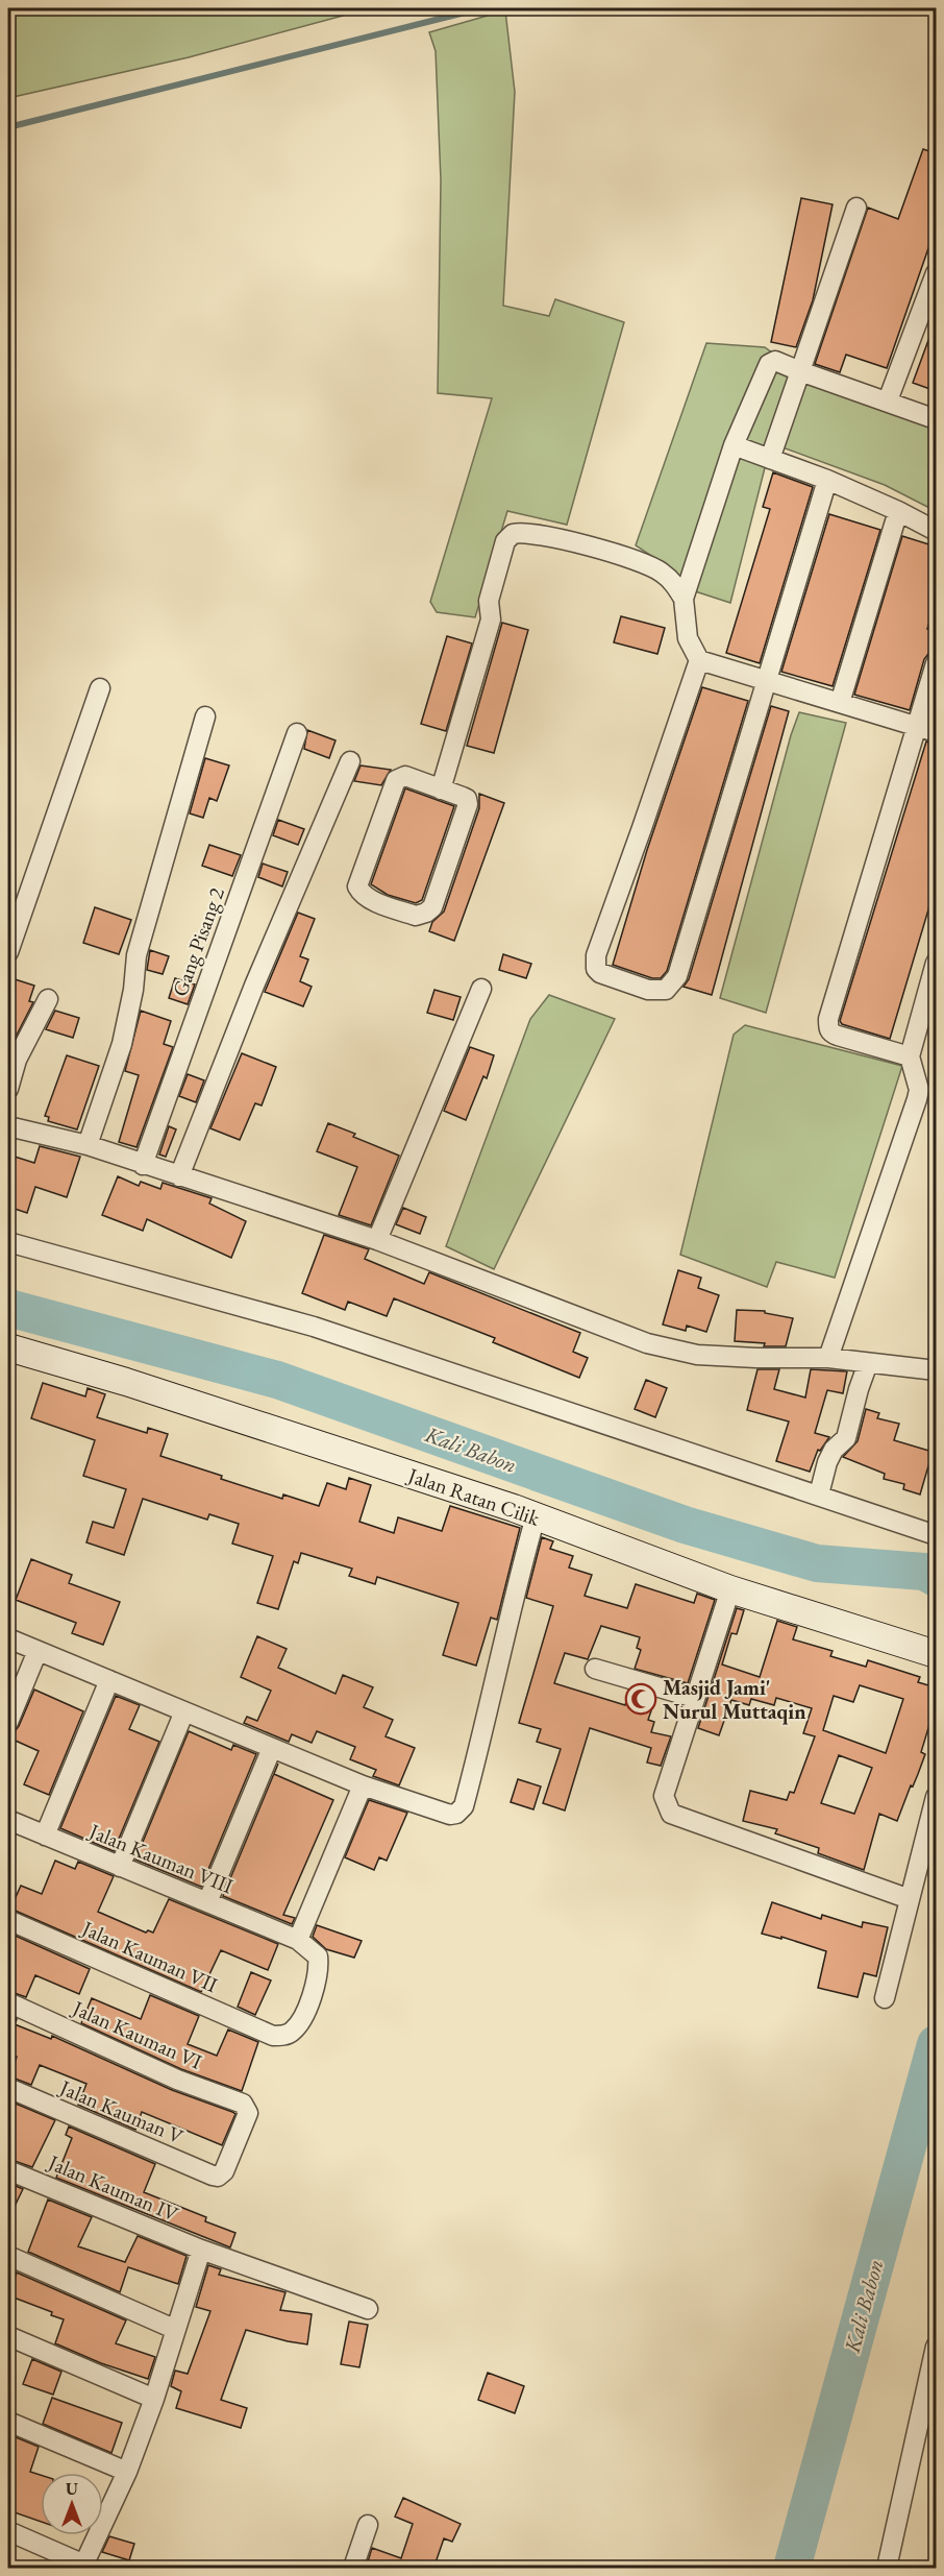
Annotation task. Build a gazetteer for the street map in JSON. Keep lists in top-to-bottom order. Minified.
{"streets":{"street":["Gang Pisang 2","Jalan Ratan Cilik","Jalan Kauman VIII","Jalan Kauman VII","Jalan Kauman VI","Jalan Kauman V","Jalan Kauman IV"]},"crossings":[["Jalan Kauman VIII","Jalan Kauman VII"],["Jalan Kauman VI","Jalan Kauman V"]],"water":["Kali Babon"],"places":{"mosque":["Masjid Jami' Nurul Muttaqin"]},"north":"top"}
